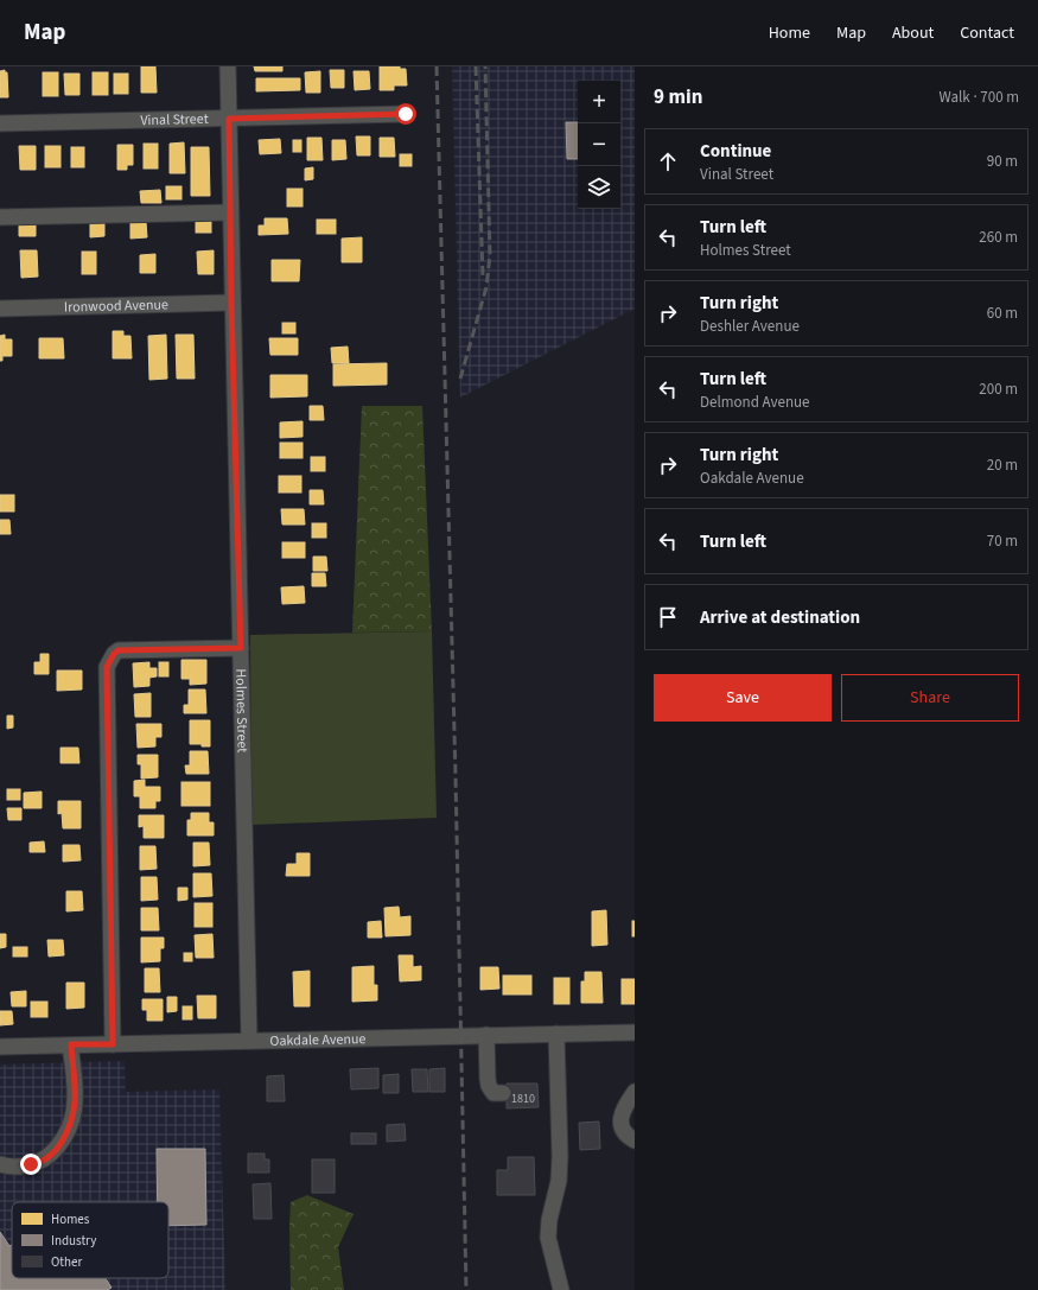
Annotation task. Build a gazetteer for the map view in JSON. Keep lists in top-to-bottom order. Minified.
{"streets":{"street":["Vinal Street","Ironwood Avenue","Holmes Street","Oakdale Avenue"]},"crossings":[["Vinal Street","Holmes Street"],["Ironwood Avenue","Holmes Street"],["Holmes Street","Oakdale Avenue"]],"house_numbers":["1810"],"legend":["Homes","Industry","Other"],"page":{"header":"Map","nav":["Home","Map","About","Contact"],"heading":["9 min","Walk · 700 m"],"map_buttons":["+","−"],"list":[["Continue","Vinal Street","90 m"],["Turn left","Holmes Street","260 m"],["Turn right","Deshler Avenue","60 m"],["Turn left","Delmond Avenue","200 m"],["Turn right","Oakdale Avenue","20 m"],["Turn left","70 m"],"Arrive at destination"],"buttons":["Save","Share"]}}
